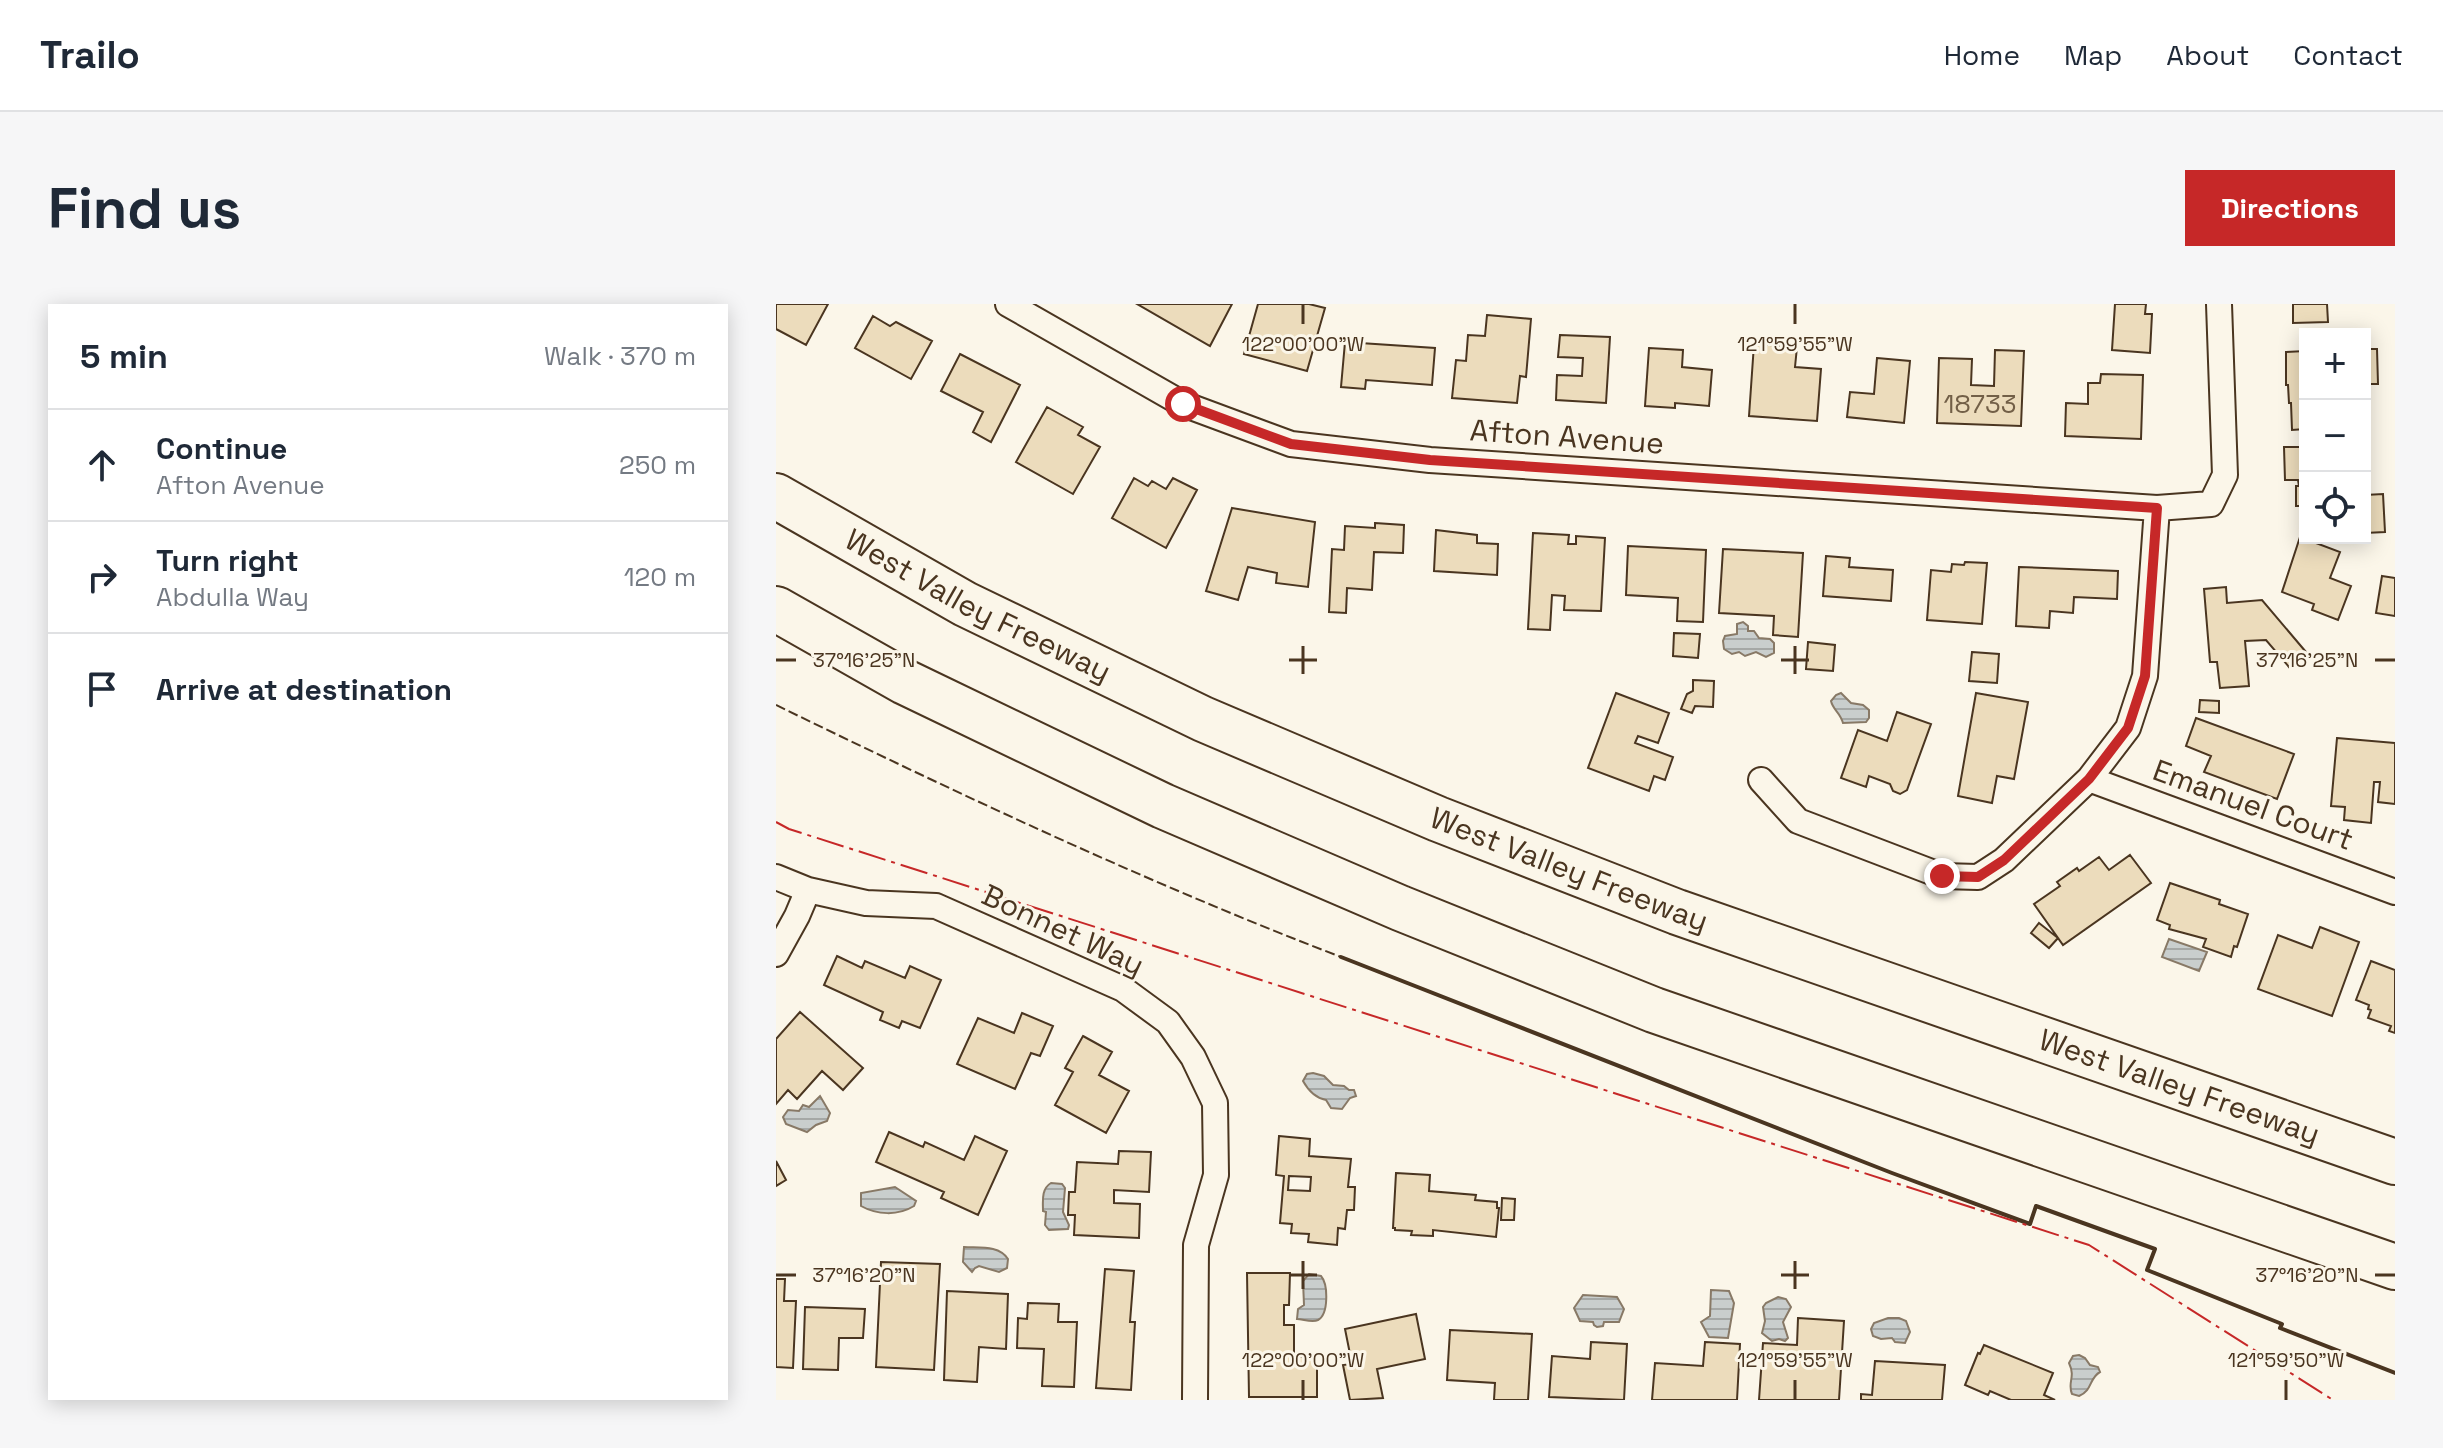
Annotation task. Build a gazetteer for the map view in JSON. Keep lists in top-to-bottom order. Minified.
{"streets":{"highway":["West Valley Freeway"],"street":["Afton Avenue","Emanuel Court","Bonnet Way"]},"house_numbers":["18733"],"page":{"header":"Trailo","nav":["Home","Map","About","Contact"],"buttons":"Directions","title":"Find us","heading":["5 min","Walk · 370 m"],"map_buttons":["+","−"],"list":[["Continue","Afton Avenue","250 m"],["Turn right","Abdulla Way","120 m"],"Arrive at destination"]},"coordinates":["122°00'00\"W","121°59'55\"W","37°16'25\"N","37°16'20\"N","121°59'50\"W"]}
